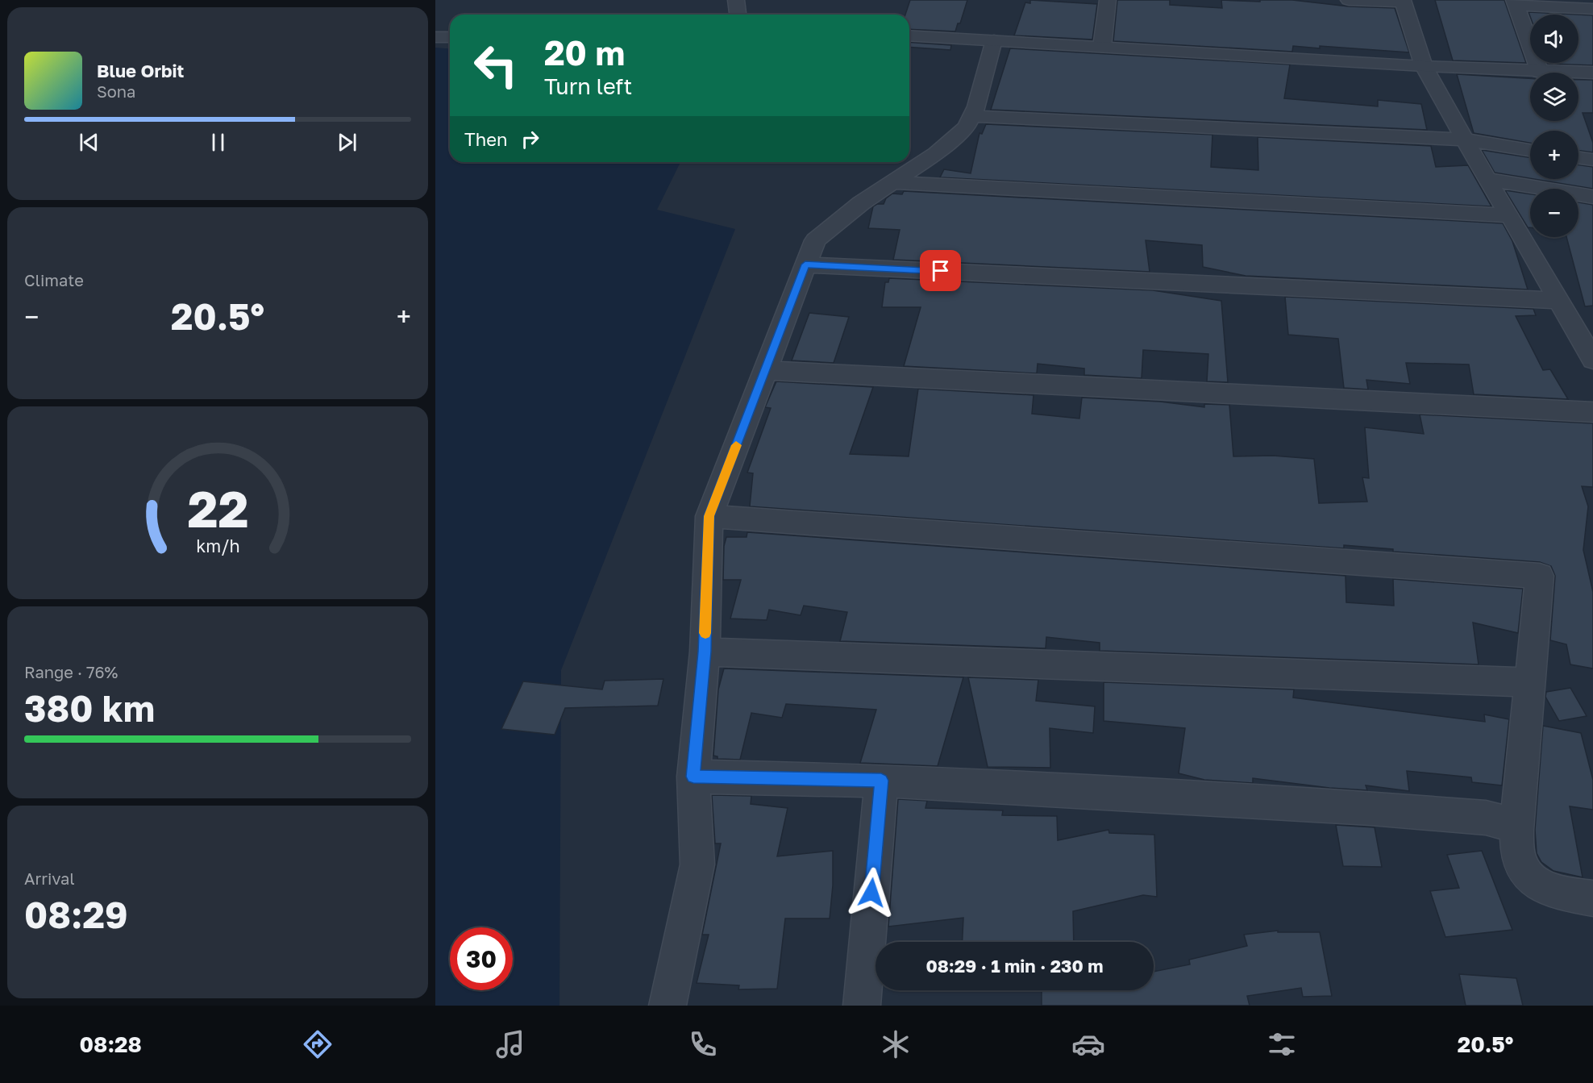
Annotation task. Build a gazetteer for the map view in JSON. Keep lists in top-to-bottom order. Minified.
{"page":{"map_buttons":["+","−"],"turn":["20 m","Turn left"],"song":["Blue Orbit","Sona"],"then":"Then","tile":["Climate",["Range · 76%","380 km"],["Arrival","08:29"]],"heat":["−","20.5°","+"],"limit":"30","trip":"08:29 · 1 min · 230 m","tabs":["08:28","20.5°"],"gauge":["22","km/h"]}}
